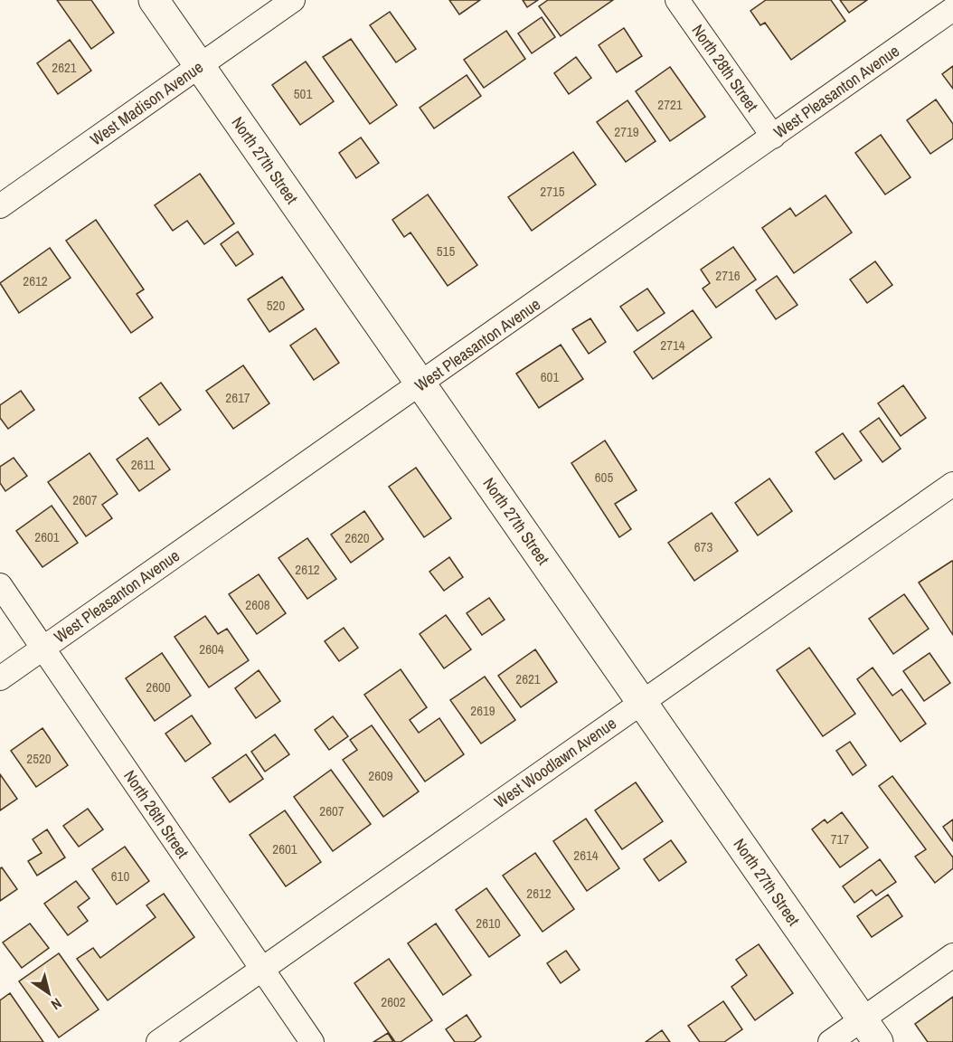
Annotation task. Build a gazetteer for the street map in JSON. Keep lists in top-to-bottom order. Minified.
{"streets":{"street":["North 28th Street","West Pleasanton Avenue","West Madison Avenue","North 27th Street","West Woodlawn Avenue","North 26th Street"]},"crossings":[["North 28th Street","West Pleasanton Avenue"],["West Pleasanton Avenue","North 27th Street"],["West Pleasanton Avenue","North 26th Street"],["West Madison Avenue","North 27th Street"],["North 27th Street","West Woodlawn Avenue"],["West Woodlawn Avenue","North 26th Street"]],"house_numbers":["2621","501","2721","2719","2715","515","2716","2612","520","2714","601","2617","2611","605","2607","2601","2620","673","2612","2608","2604","2621","2600","2619","2520","2609","2607","717","2601","2614","610","2612","2610","2602"],"north":"bottom right"}
